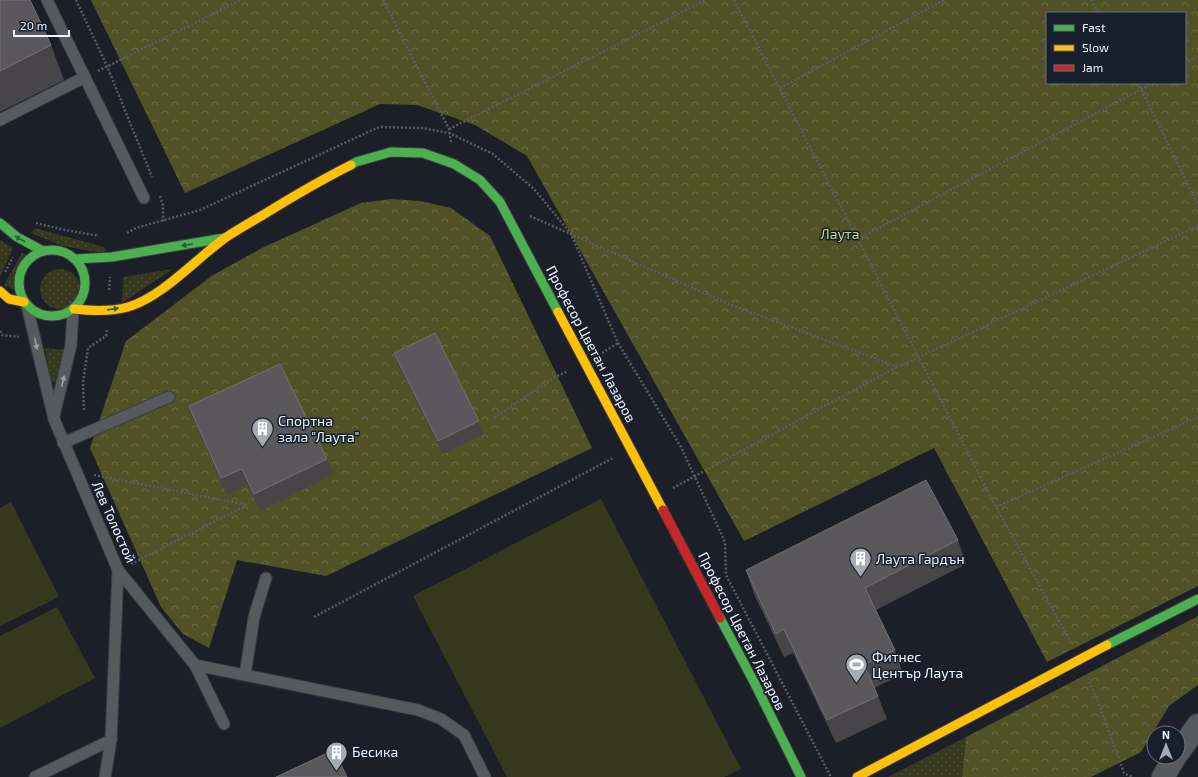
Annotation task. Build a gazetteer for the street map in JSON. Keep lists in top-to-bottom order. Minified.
{"streets":{"street":["Професор Цветан Лазаров"],"lane":["Лев Толостой"]},"crossings":[["Професор Цветан Лазаров","Лев Толостой"]],"parks":["Лаута"],"places":{"building":["Спортна зала \"Лаута\"","Лаута Гардън","Бесика"],"sports":["Фитнес Център Лаута"]},"legend":["Fast","Slow","Jam"],"scale_bar":"20 m","north":"top"}
